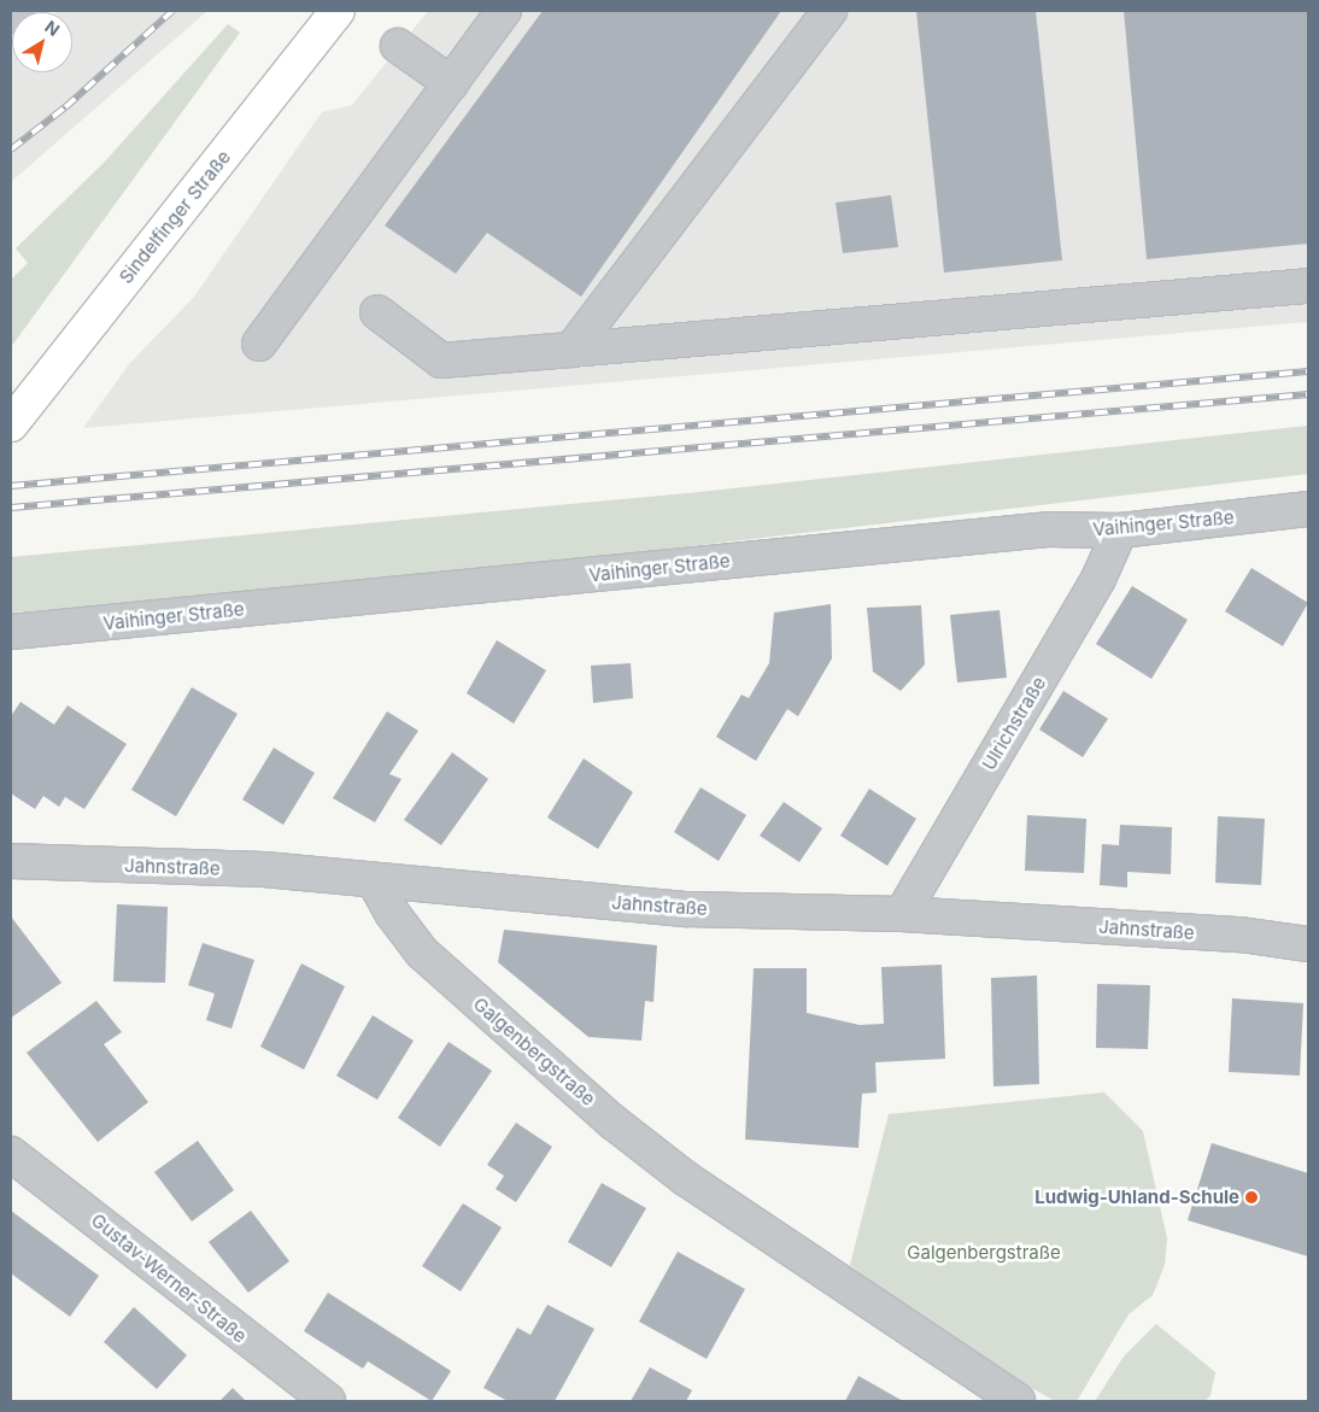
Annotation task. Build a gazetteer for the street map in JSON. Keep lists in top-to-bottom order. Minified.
{"streets":{"main road":["Sindelfinger Straße"],"street":["Vaihinger Straße","Ulrichstraße","Jahnstraße","Galgenbergstraße","Gustav-Werner-Straße"]},"crossings":[["Vaihinger Straße","Ulrichstraße"],["Ulrichstraße","Jahnstraße"],["Jahnstraße","Galgenbergstraße"]],"parks":["Galgenbergstraße"],"places":["Ludwig-Uhland-Schule"],"north":"top right"}
